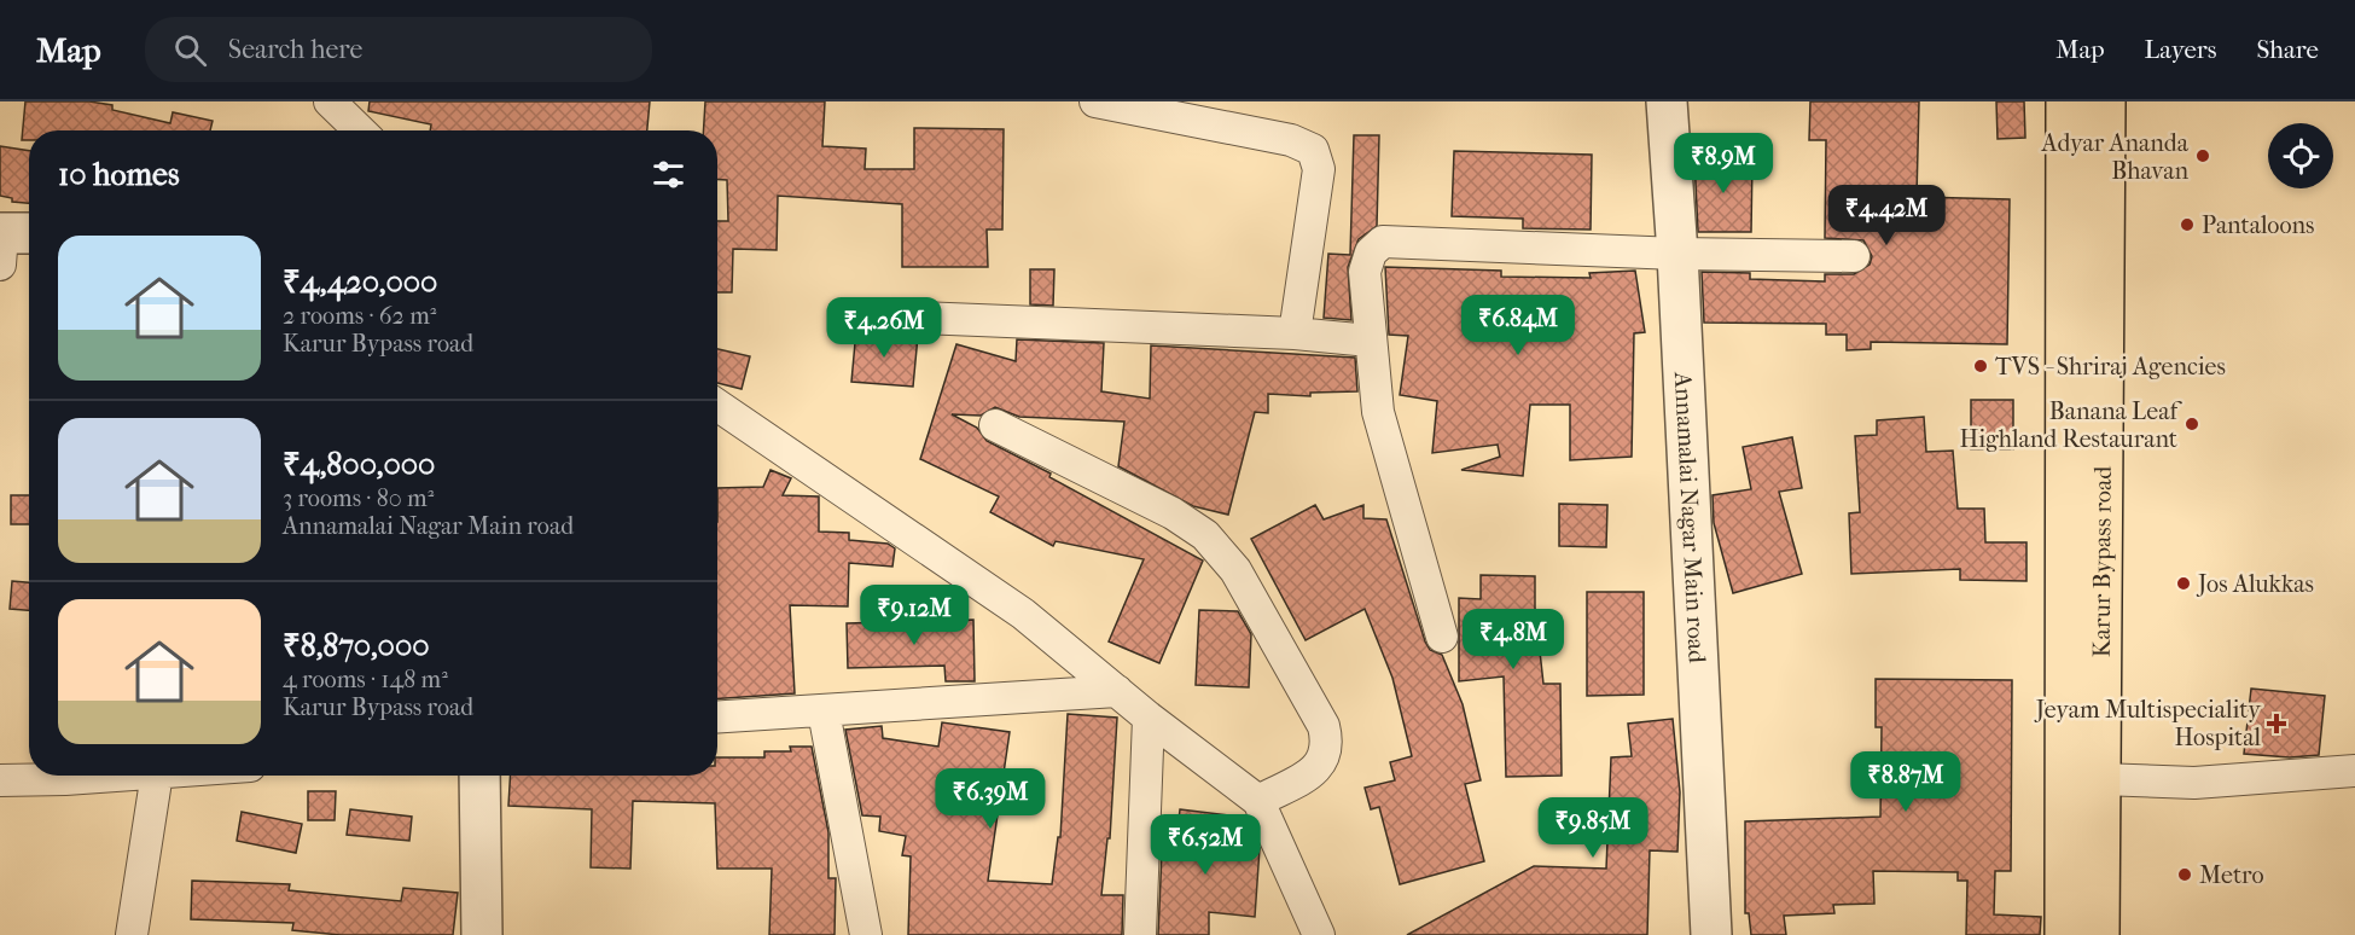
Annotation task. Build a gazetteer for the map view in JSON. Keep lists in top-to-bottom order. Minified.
{"streets":{"main road":["Karur Bypass road"],"street":["Annamalai Nagar Main road"]},"places":{"other":["Adyar Ananda Bhavan","Pantaloons","TVS - Shriraj Agencies","Banana Leaf Highland Restaurant","Jos Alukkas","Metro"],"health":["Jeyam Multispeciality Hospital"]},"page":{"header":"Map","search":"Search here","nav":["Map","Layers","Share"],"heading":"10 homes","price":["₹8.9M","₹4.42M","₹6.84M","₹4.26M","₹9.12M","₹4.8M","₹8.87M","₹6.39M","₹9.85M","₹6.52M"],"list":[{"name":"₹4,420,000","note":"2 rooms · 62 m² · Karur Bypass road"},{"name":"₹4,800,000","note":"3 rooms · 80 m² · Annamalai Nagar Main road"},{"name":"₹8,870,000","note":"4 rooms · 148 m² · Karur Bypass road"}]}}
